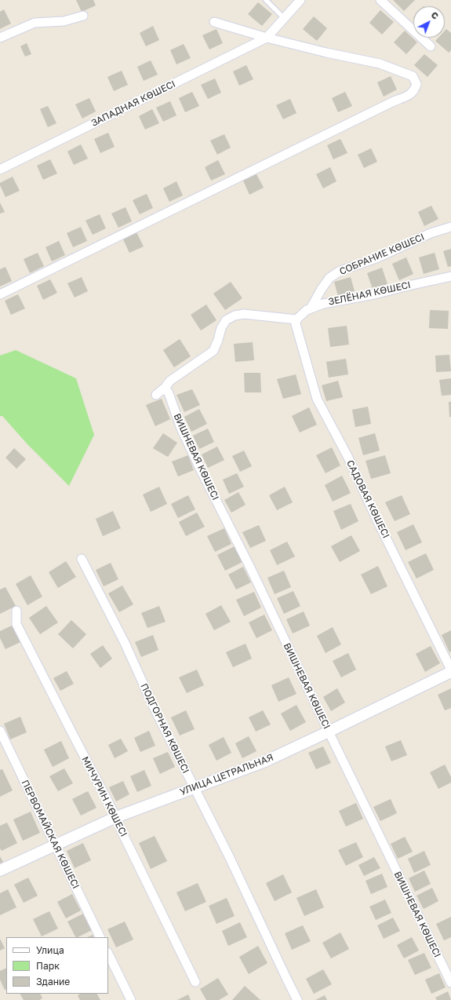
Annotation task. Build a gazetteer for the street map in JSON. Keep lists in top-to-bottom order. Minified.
{"streets":{"street":["ЗАПАДНАЯ КӨШЕСІ","СОБРАНИЕ КӨШЕСІ","ЗЕЛЁНАЯ КӨШЕСІ","ВИШНЕВАЯ КӨШЕСІ","САДОВАЯ КӨШЕСІ","ПОДГОРНАЯ КӨШЕСІ","УЛИЦА ЦЕТРАЛЬНАЯ","МИЧУРИН КӨШЕСІ","ПЕРВОМАЙСКАЯ КӨШЕСІ"]},"crossings":[["СОБРАНИЕ КӨШЕСІ","ЗЕЛЁНАЯ КӨШЕСІ"],["ЗЕЛЁНАЯ КӨШЕСІ","САДОВАЯ КӨШЕСІ"],["ВИШНЕВАЯ КӨШЕСІ","УЛИЦА ЦЕТРАЛЬНАЯ"],["ПОДГОРНАЯ КӨШЕСІ","УЛИЦА ЦЕТРАЛЬНАЯ"],["УЛИЦА ЦЕТРАЛЬНАЯ","МИЧУРИН КӨШЕСІ"],["УЛИЦА ЦЕТРАЛЬНАЯ","ПЕРВОМАЙСКАЯ КӨШЕСІ"]],"legend":["Улица","Парк","Здание"],"north":"top right"}
